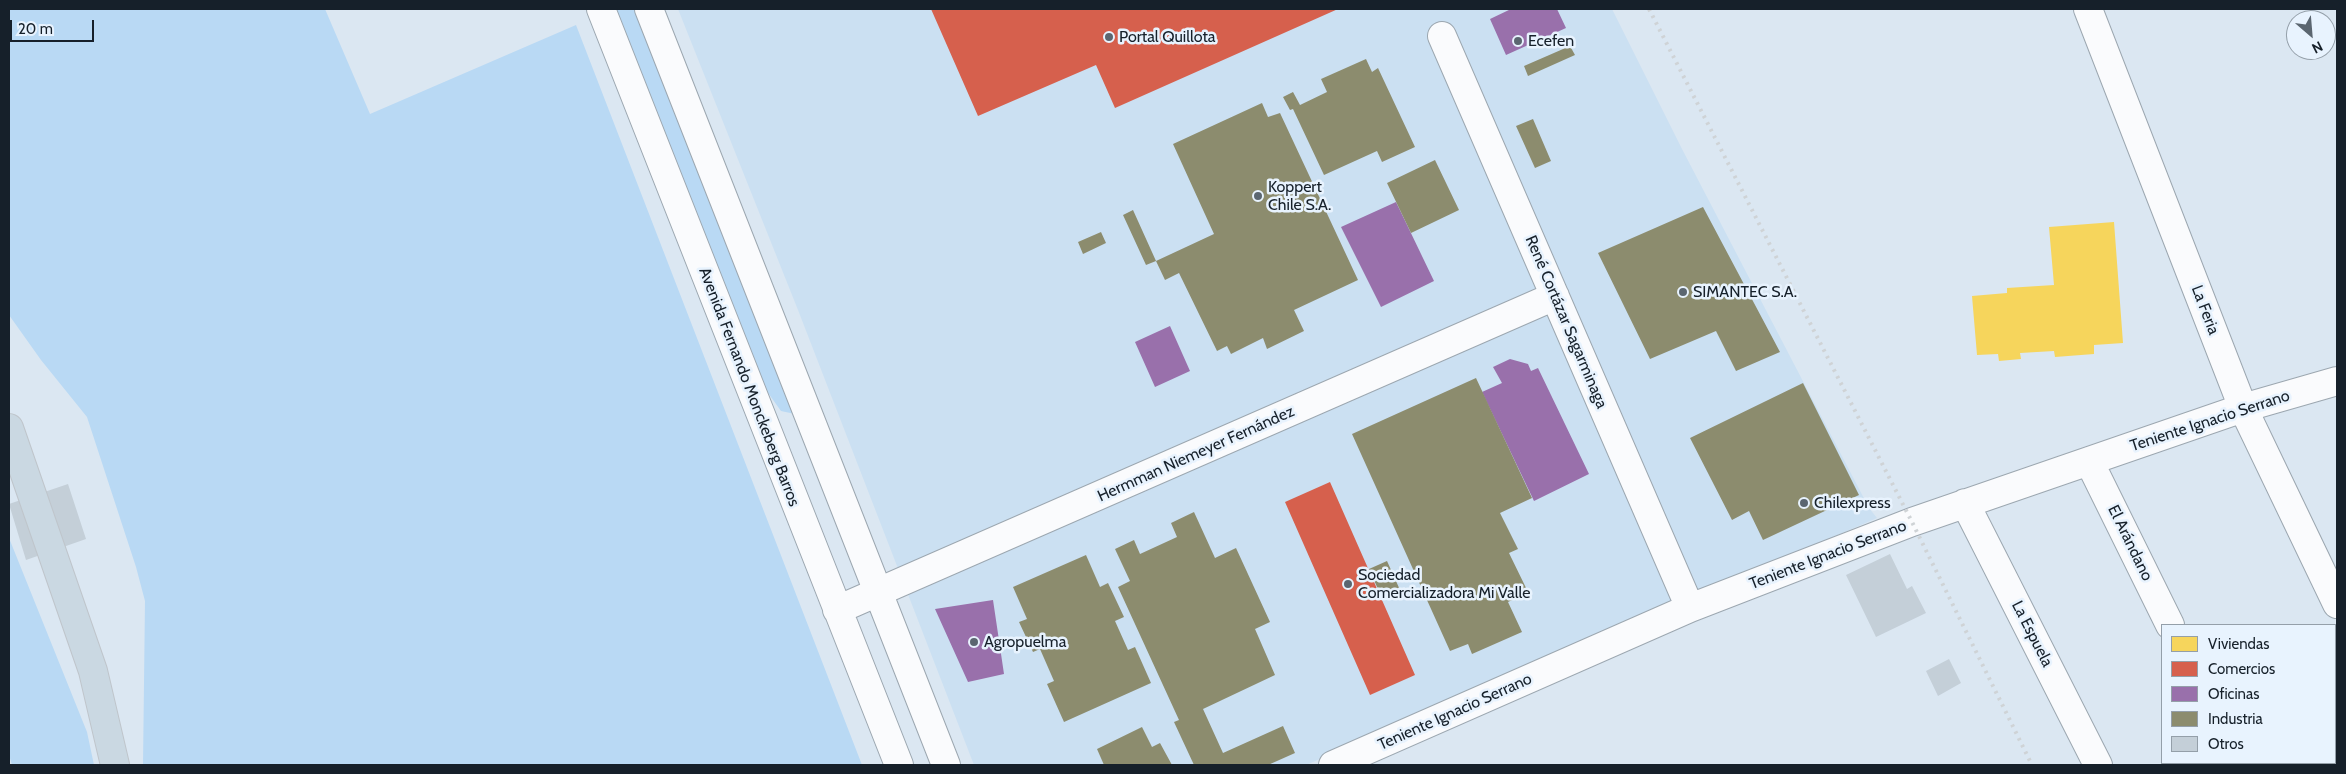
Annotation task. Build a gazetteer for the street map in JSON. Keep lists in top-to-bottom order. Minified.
{"streets":{"street":["La Feria","René Cortázar Sagarminaga","Avenida Fernando Monckeberg Barros","Teniente Ignacio Serrano","Hermman Niemeyer Fernández","El Arándano","La Espuela"]},"crossings":[["La Feria","Teniente Ignacio Serrano"],["René Cortázar Sagarminaga","Teniente Ignacio Serrano"],["René Cortázar Sagarminaga","Hermman Niemeyer Fernández"],["Avenida Fernando Monckeberg Barros","Hermman Niemeyer Fernández"],["Teniente Ignacio Serrano","El Arándano"],["Teniente Ignacio Serrano","La Espuela"]],"places":["Portal Quillota","Ecefen","Koppert Chile S.A.","SIMANTEC S.A.","Chilexpress","Sociedad Comercializadora Mi Valle","Agropuelma"],"legend":["Viviendas","Comercios","Oficinas","Industria","Otros"],"scale_bar":"20 m","north":"bottom right"}
